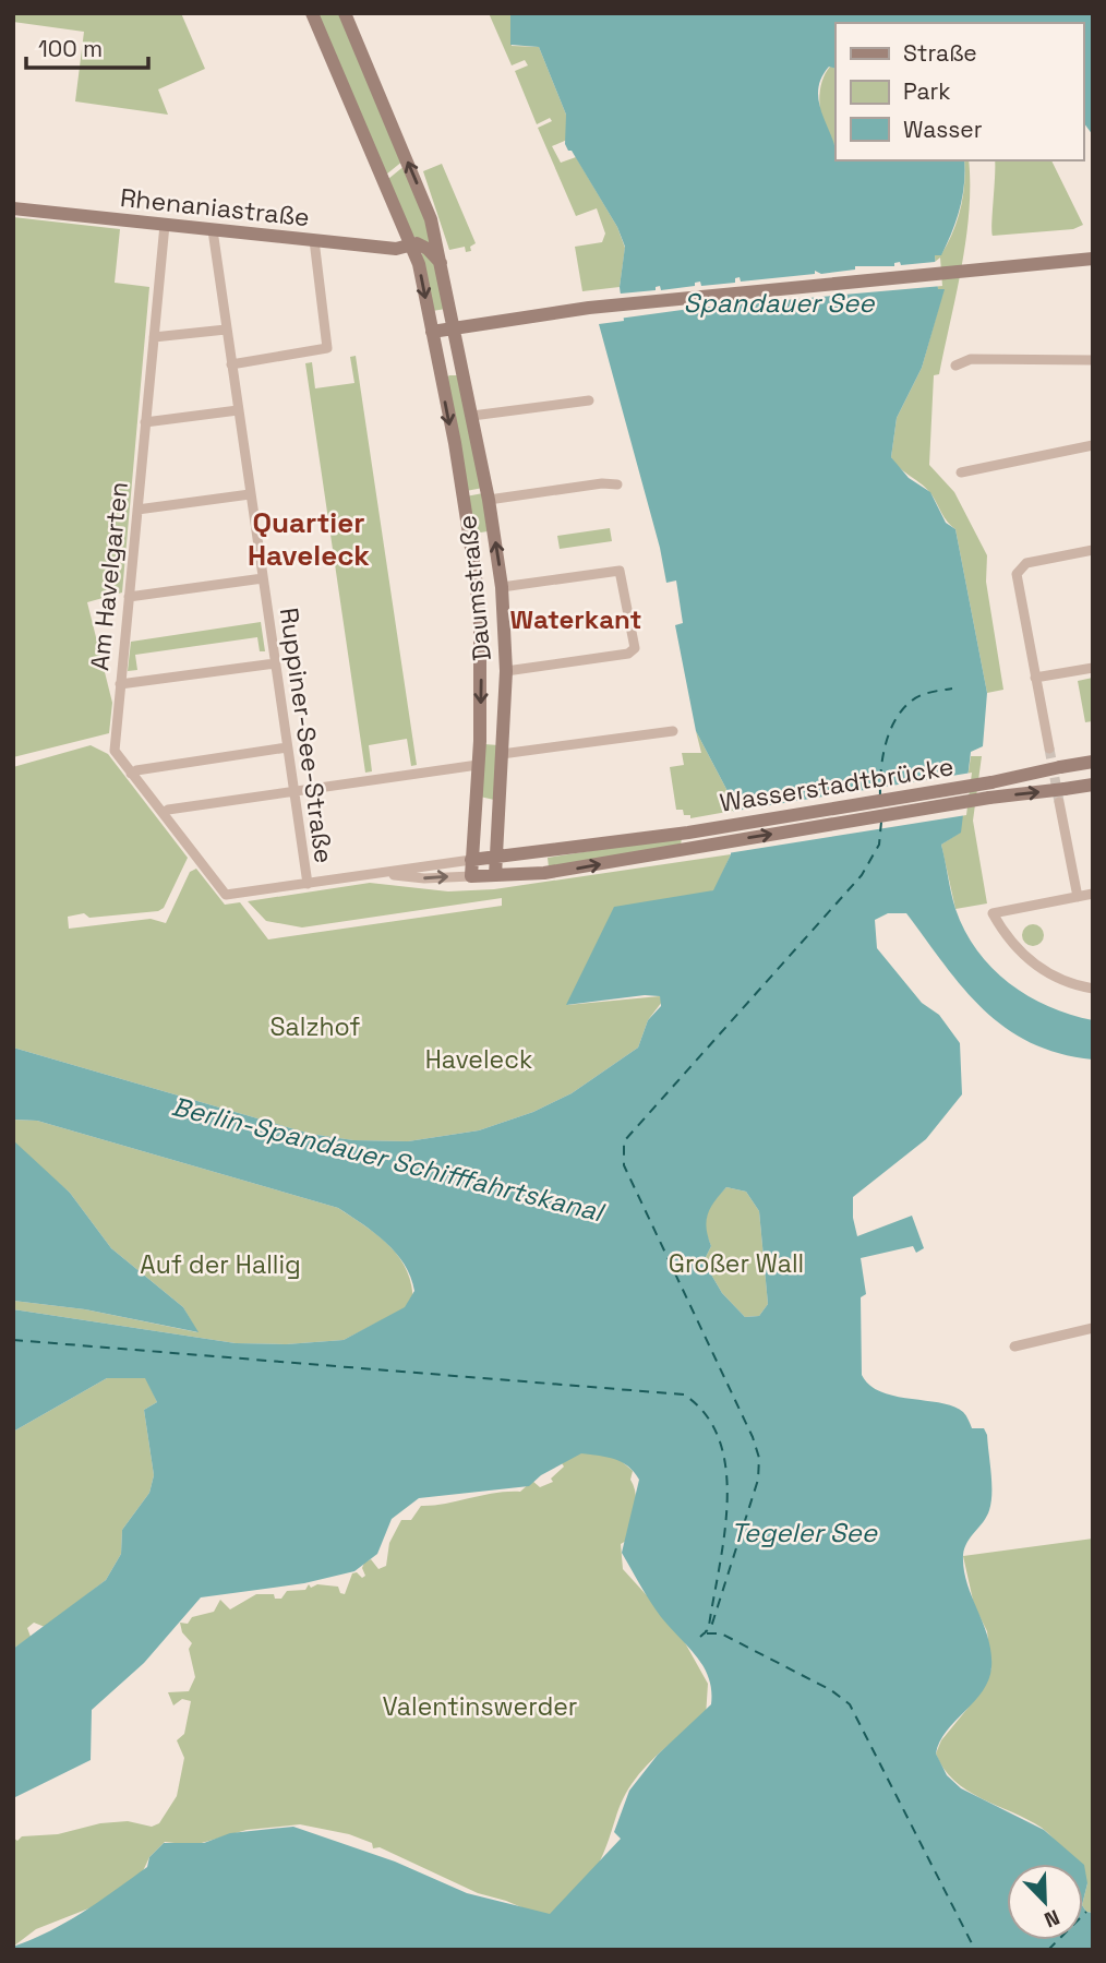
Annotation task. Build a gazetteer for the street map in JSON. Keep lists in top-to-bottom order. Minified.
{"streets":{"main road":["Rhenaniastraße","Daumstraße","Wasserstadtbrücke"],"street":["Am Havelgarten","Ruppiner-See-Straße"]},"crossings":[["Rhenaniastraße","Am Havelgarten"],["Rhenaniastraße","Daumstraße"],["Rhenaniastraße","Ruppiner-See-Straße"],["Am Havelgarten","Ruppiner-See-Straße"],["Daumstraße","Wasserstadtbrücke"]],"districts":["Quartier Haveleck","Waterkant"],"water":["Spandauer See","Berlin-Spandauer Schifffahrtskanal","Tegeler See"],"parks":["Salzhof","Haveleck","Großer Wall","Auf der Hallig","Valentinswerder"],"legend":["Straße","Park","Wasser"],"scale_bar":"100 m","north":"bottom right"}
